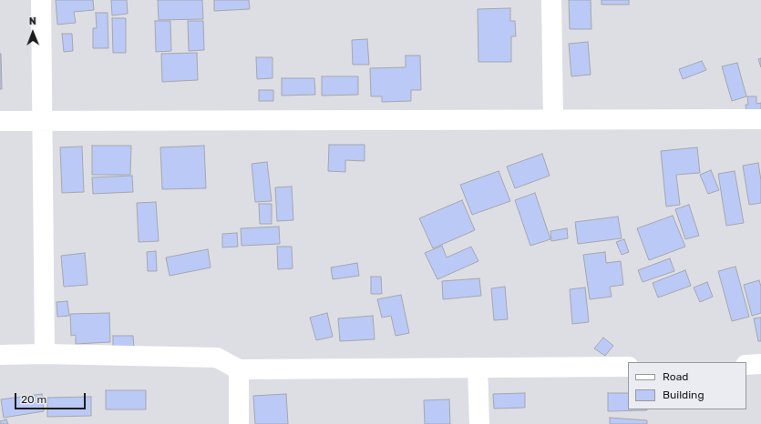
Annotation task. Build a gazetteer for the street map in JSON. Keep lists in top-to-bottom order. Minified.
{"legend":["Road","Building"],"scale_bar":"20 m","north":"top"}
